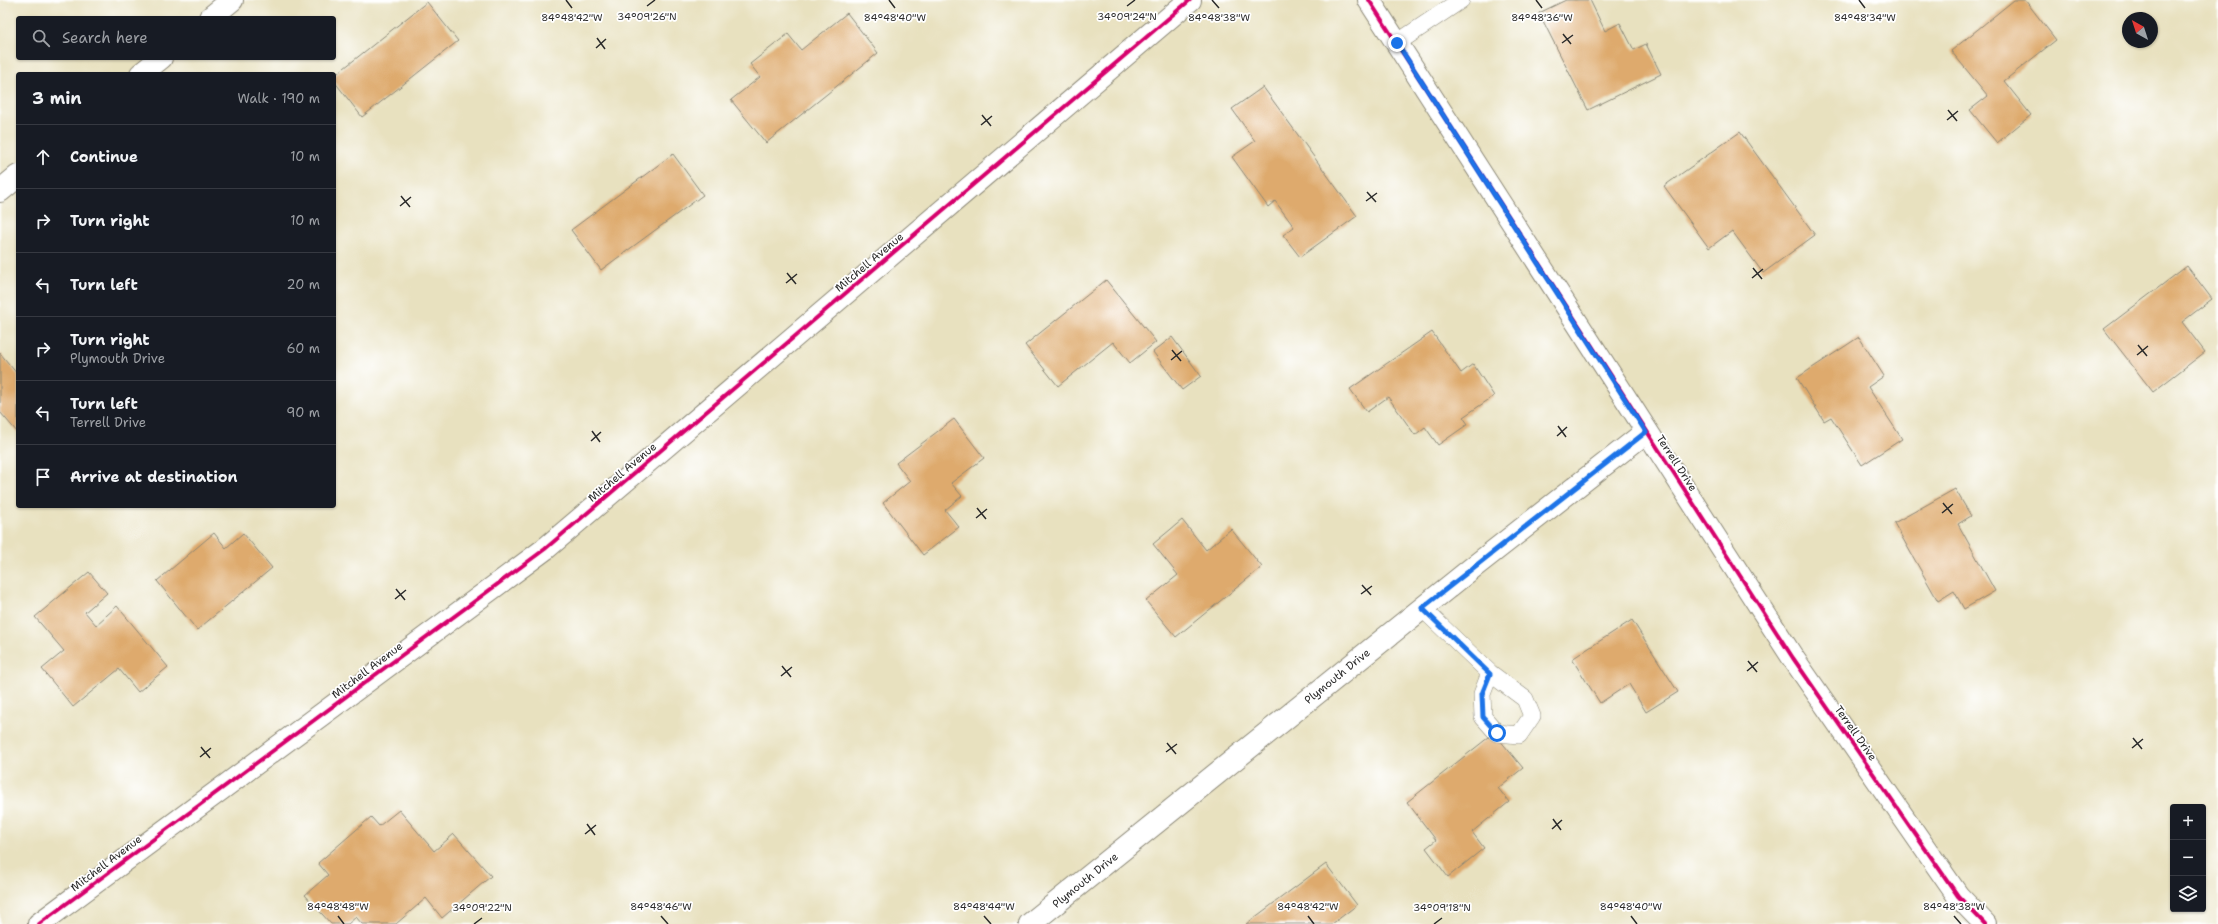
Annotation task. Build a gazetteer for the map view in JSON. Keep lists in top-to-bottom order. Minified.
{"streets":{"street":["Mitchell Avenue","Terrell Drive","Plymouth Drive"]},"crossings":[["Terrell Drive","Plymouth Drive"]],"north":"top left","page":{"search":"Search here","heading":["3 min","Walk · 190 m"],"list":[["Continue","10 m"],["Turn right","10 m"],["Turn left","20 m"],["Turn right","Plymouth Drive","60 m"],["Turn left","Terrell Drive","90 m"],"Arrive at destination"],"map_buttons":["+","−"]},"coordinates":["34°09'26\"N","34°09'24\"N","84°48'42\"W","84°48'38\"W","84°48'34\"W","84°48'40\"W","84°48'36\"W","84°48'48\"W","84°48'46\"W","84°48'44\"W","34°09'22\"N","34°09'18\"N"]}
